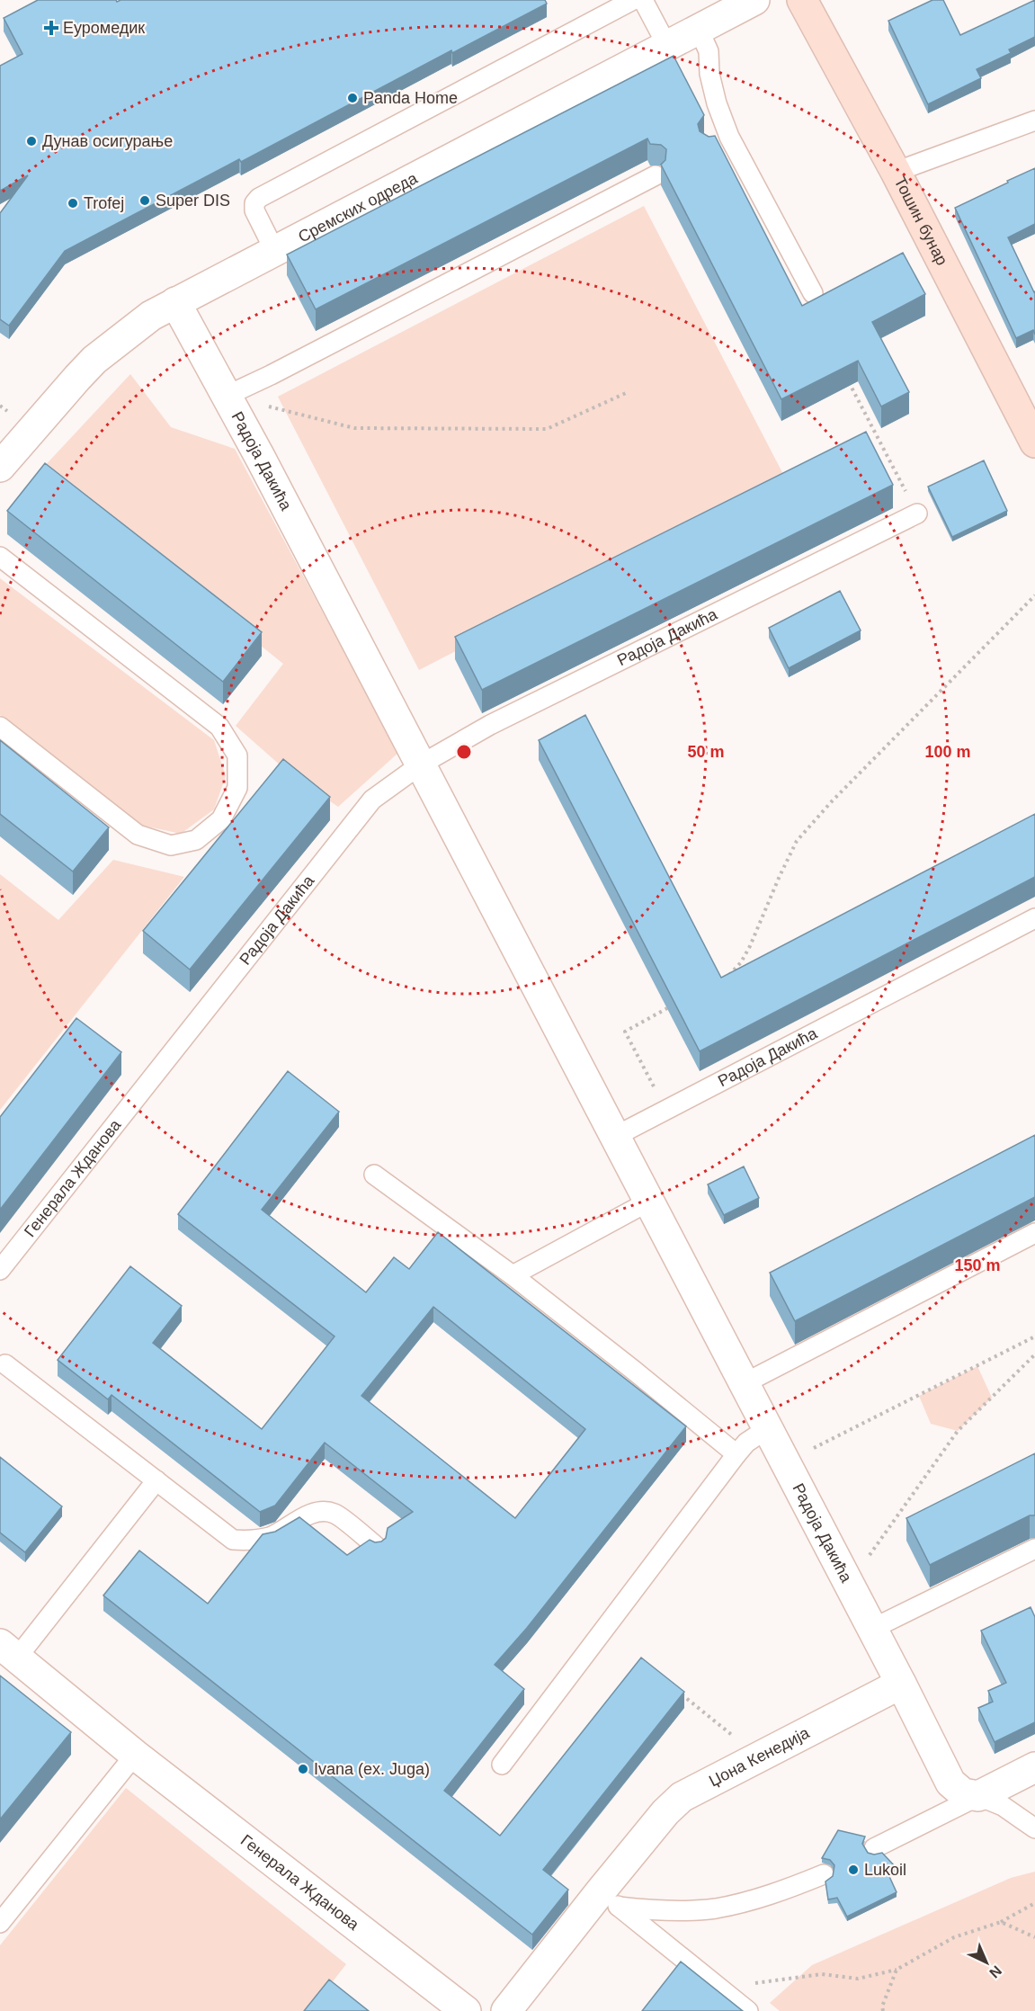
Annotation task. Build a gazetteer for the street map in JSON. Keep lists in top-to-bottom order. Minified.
{"streets":{"main road":["Тошин бунар"],"street":["Сремских одреда","Радоја Дакића","Генерала Жданова","Џона Кенедија"]},"crossings":[["Сремских одреда","Радоја Дакића"],["Радоја Дакића","Генерала Жданова"],["Радоја Дакића","Џона Кенедија"]],"places":{"health":["Еуромедик"],"other":["Panda Home","Дунав осигурање","Super DIS","Trofej","Ivana (ex. Juga)","Lukoil"]},"north":"bottom right","rings":["50 m","100 m","150 m"]}
